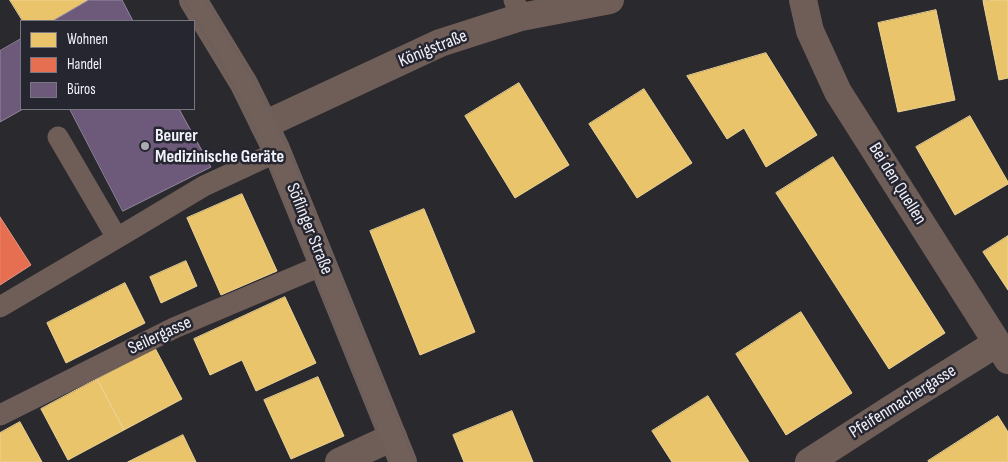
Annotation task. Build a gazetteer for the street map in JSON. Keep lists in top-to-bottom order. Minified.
{"streets":{"street":["Königstraße","Bei den Quellen","Söflinger Straße","Pfeifenmachergasse"],"lane":["Seilergasse"]},"crossings":[["Königstraße","Söflinger Straße"],["Bei den Quellen","Pfeifenmachergasse"],["Söflinger Straße","Seilergasse"]],"places":["Beurer Medizinische Geräte"],"legend":["Wohnen","Handel","Büros"]}
